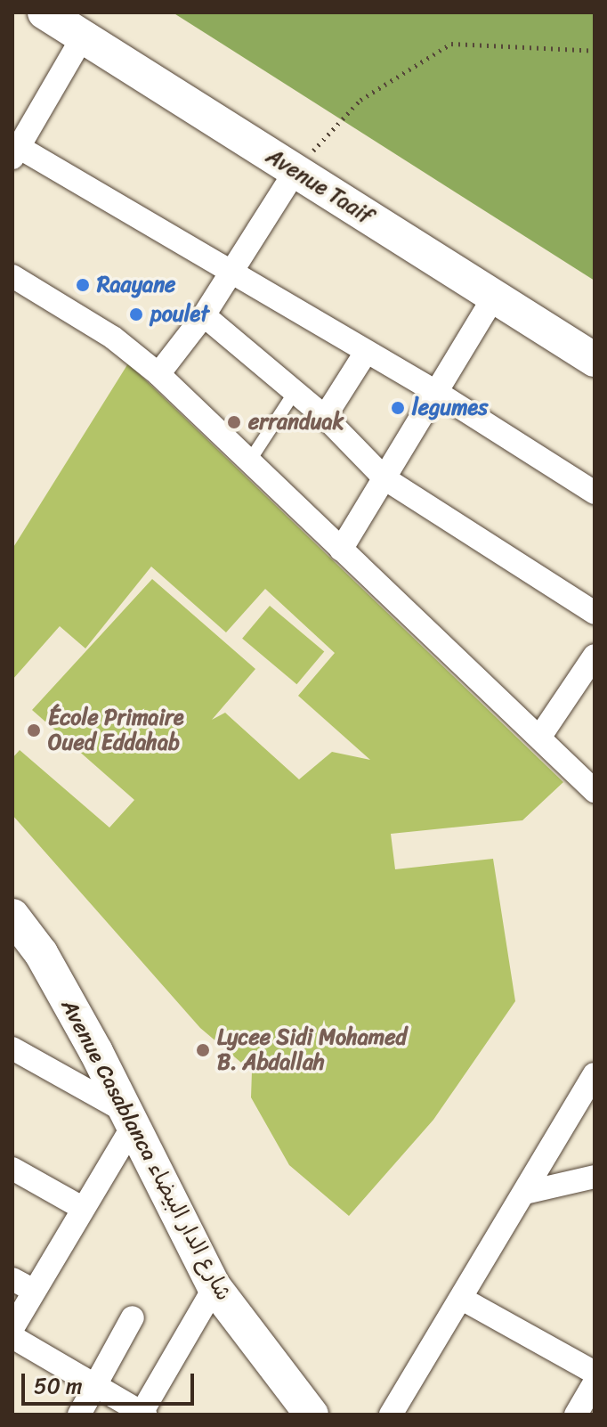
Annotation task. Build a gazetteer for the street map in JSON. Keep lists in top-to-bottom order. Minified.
{"streets":{"street":["Avenue Taaif","Avenue Casablanca شارع الدار البيضاء"]},"places":["Raayane","poulet","legumes","erranduak","École Primaire Oued Eddahab","Lycee Sidi Mohamed B. Abdallah"],"scale_bar":"50 m"}
